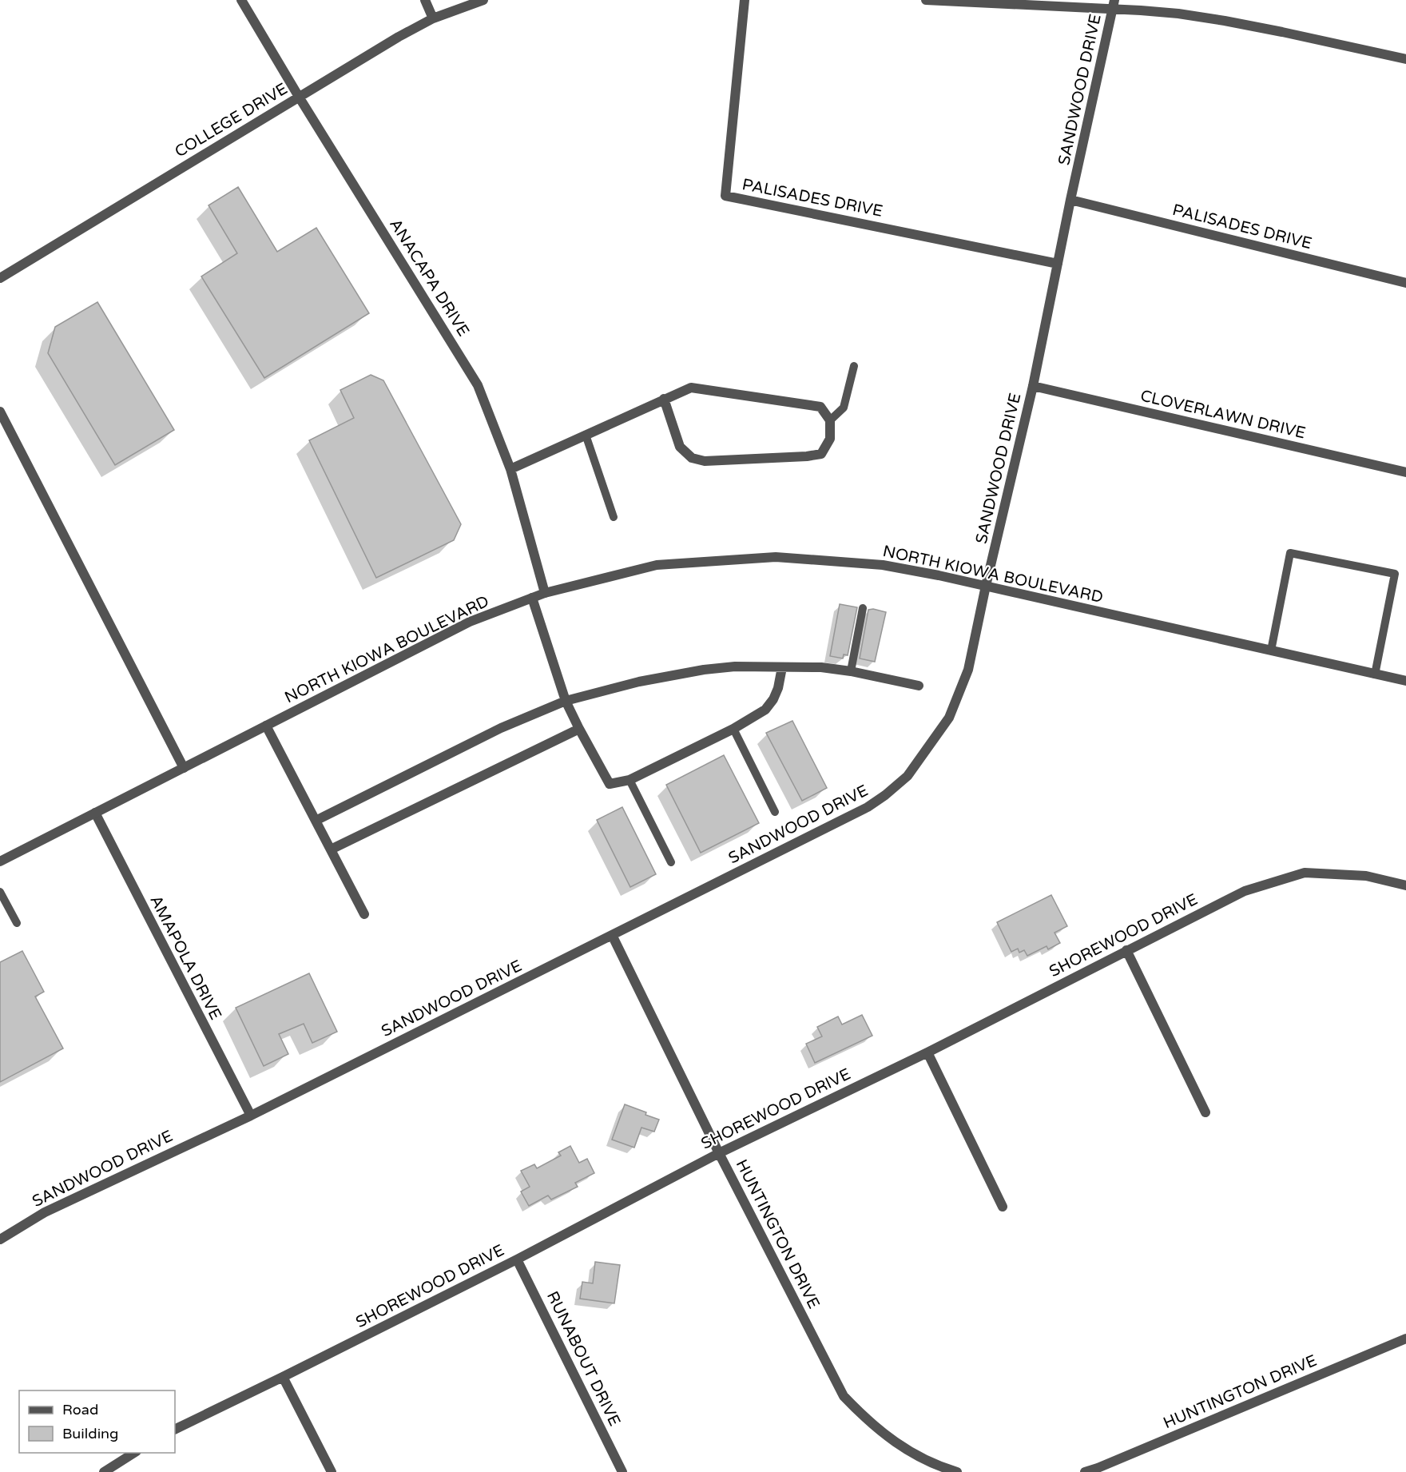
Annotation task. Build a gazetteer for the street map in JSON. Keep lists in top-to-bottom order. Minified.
{"streets":{"street":["SANDWOOD DRIVE","COLLEGE DRIVE","PALISADES DRIVE","ANACAPA DRIVE","CLOVERLAWN DRIVE","NORTH KIOWA BOULEVARD","SHOREWOOD DRIVE","AMAPOLA DRIVE","HUNTINGTON DRIVE","RUNABOUT DRIVE"]},"crossings":[["SANDWOOD DRIVE","PALISADES DRIVE"],["SANDWOOD DRIVE","CLOVERLAWN DRIVE"],["SANDWOOD DRIVE","NORTH KIOWA BOULEVARD"],["SANDWOOD DRIVE","AMAPOLA DRIVE"],["SANDWOOD DRIVE","HUNTINGTON DRIVE"],["COLLEGE DRIVE","ANACAPA DRIVE"],["ANACAPA DRIVE","NORTH KIOWA BOULEVARD"],["NORTH KIOWA BOULEVARD","AMAPOLA DRIVE"],["SHOREWOOD DRIVE","HUNTINGTON DRIVE"],["SHOREWOOD DRIVE","RUNABOUT DRIVE"]],"legend":["Road","Building"]}
